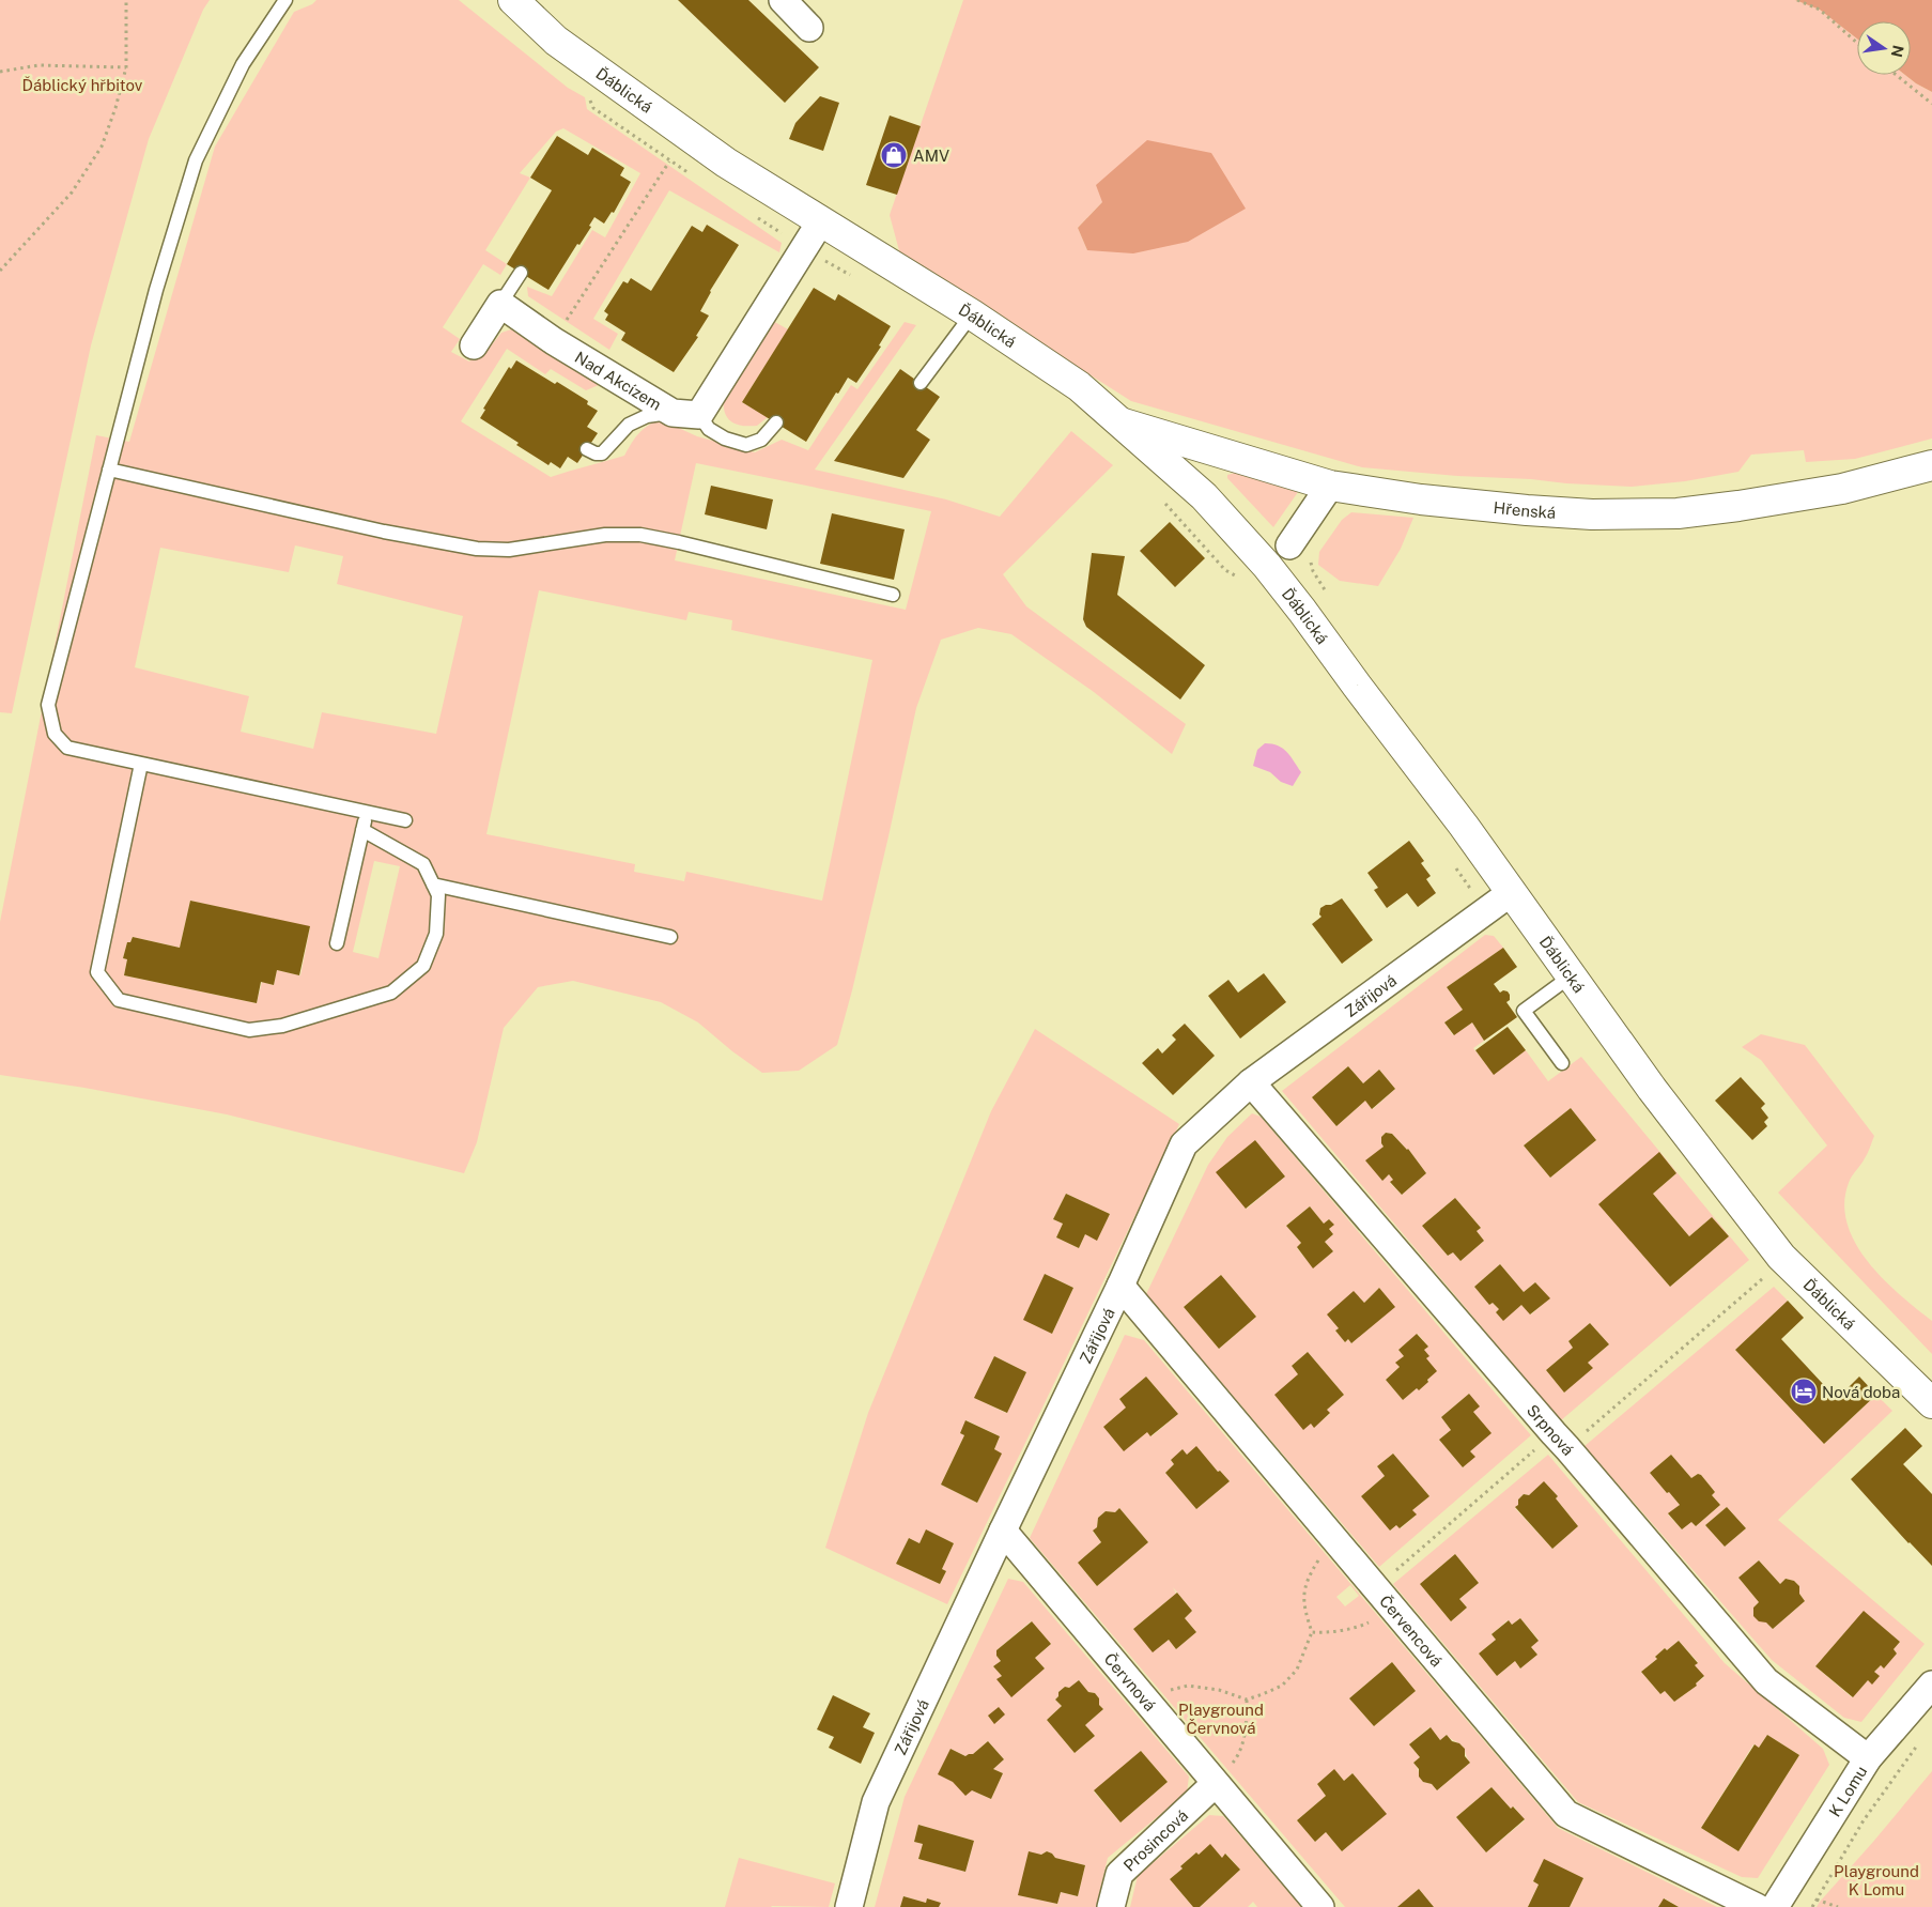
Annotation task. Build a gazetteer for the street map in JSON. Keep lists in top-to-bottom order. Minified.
{"streets":{"main road":["Ďáblická","Hřenská"],"street":["Nad Akcízem","Zářijová","Srpnová","Červencová","Červnová","K Lomu","Prosincová"]},"crossings":[["Ďáblická","Hřenská"],["Ďáblická","Zářijová"],["Zářijová","Srpnová"],["Zářijová","Červencová"],["Zářijová","Červnová"],["Srpnová","K Lomu"],["Červnová","Prosincová"]],"parks":["Ďáblický hřbitov","Playground Červnová","Playground K Lomu"],"places":{"shop":["AMV"],"hotel":["Nová doba"]},"north":"right"}
